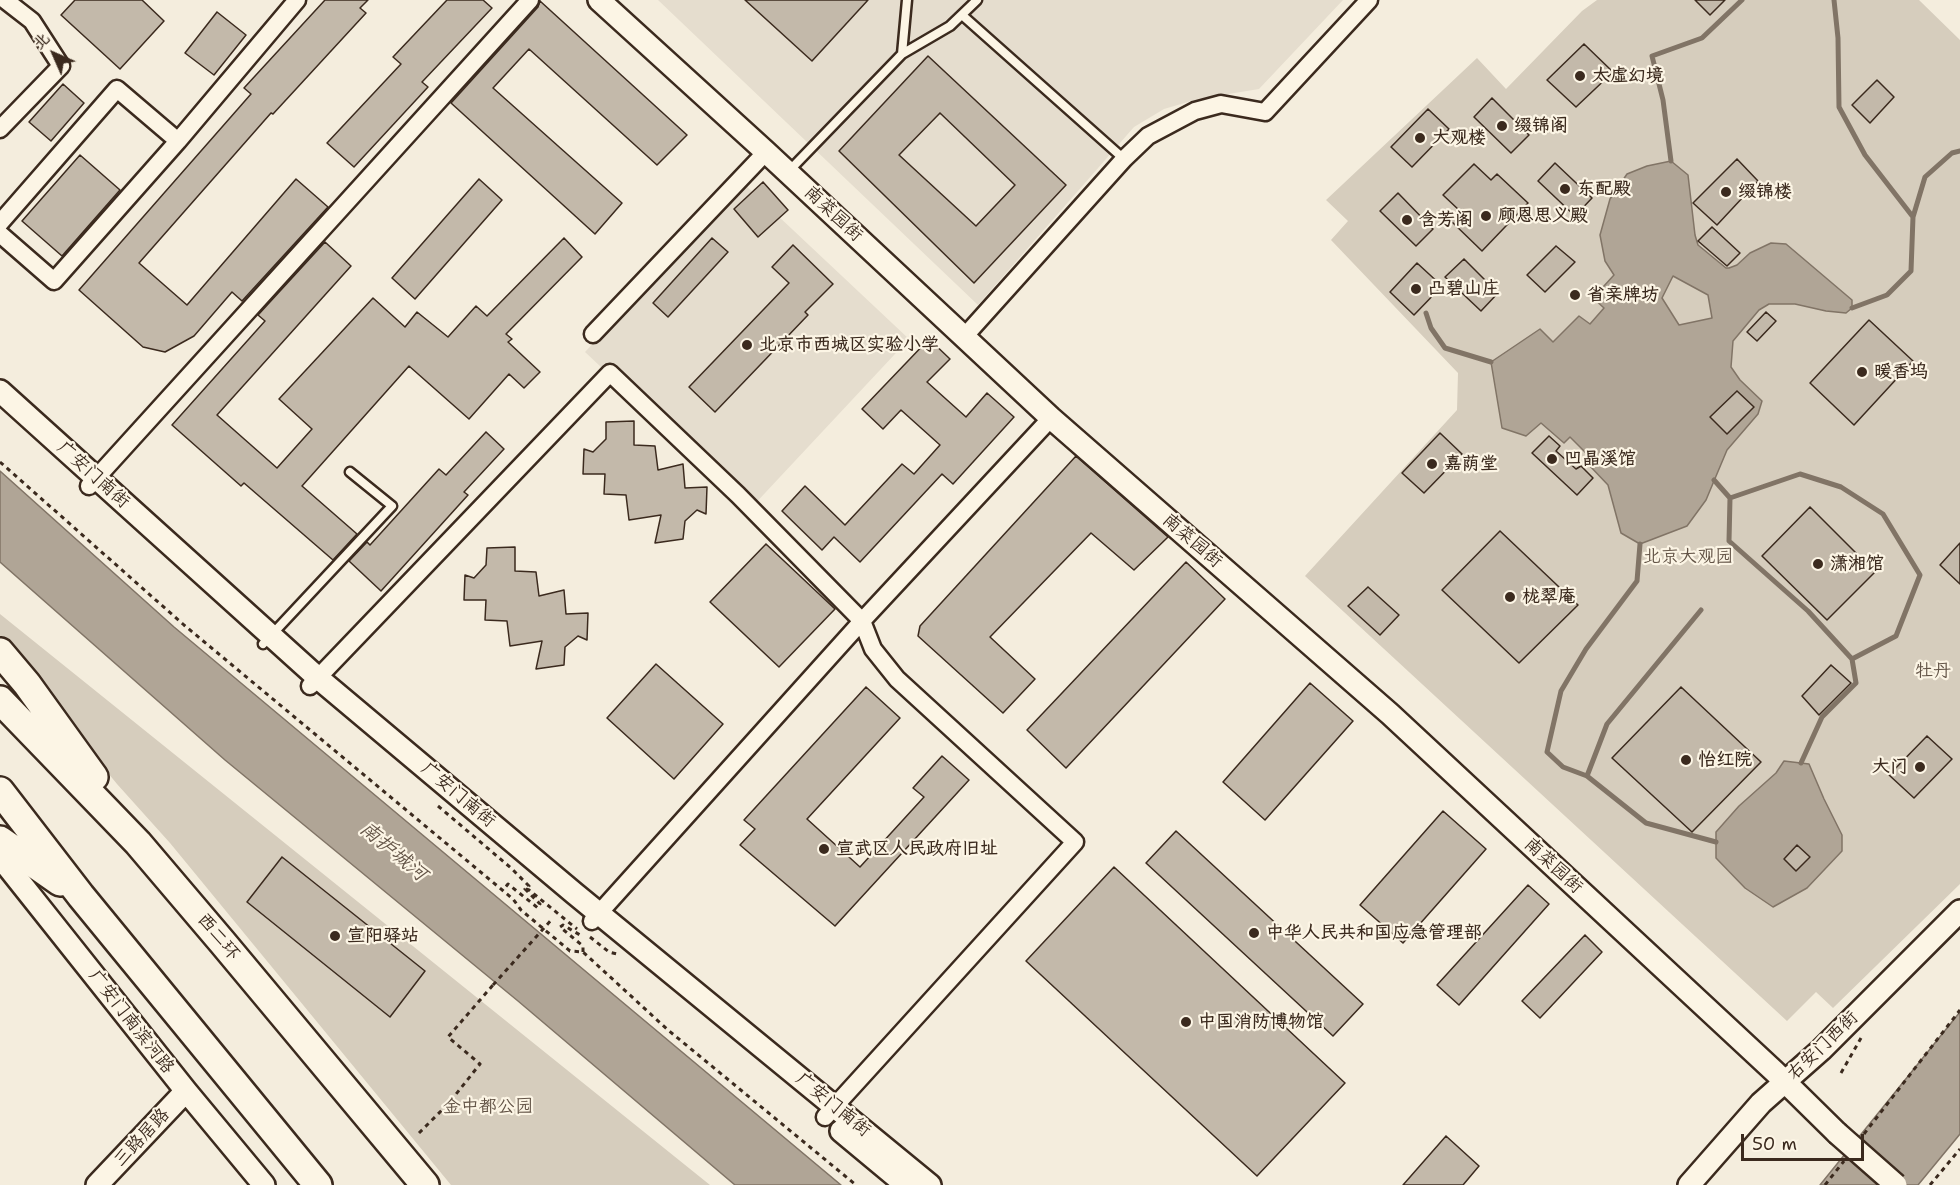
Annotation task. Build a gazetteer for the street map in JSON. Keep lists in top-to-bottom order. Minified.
{"streets":{"highway":["西二环"],"street":["南菜园街","广安门南街","广安门南滨河路","右安门西街","三路居路"]},"crossings":[["南菜园街","右安门西街"],["广安门南滨河路","三路居路"]],"water":["南护城河"],"parks":["北京大观园","牡丹","金中都公园"],"places":["太虚幻境","缀锦阁","大观楼","东配殿","缀锦楼","顾恩思义殿","含芳阁","凸碧山庄","省亲牌坊","北京市西城区实验小学","暖香坞","凹晶溪馆","嘉荫堂","潇湘馆","栊翠庵","怡红院","大门","宣武区人民政府旧址","中华人民共和国应急管理部","宣阳驿站","中国消防博物馆"],"scale_bar":"50 m","north":"top left"}
